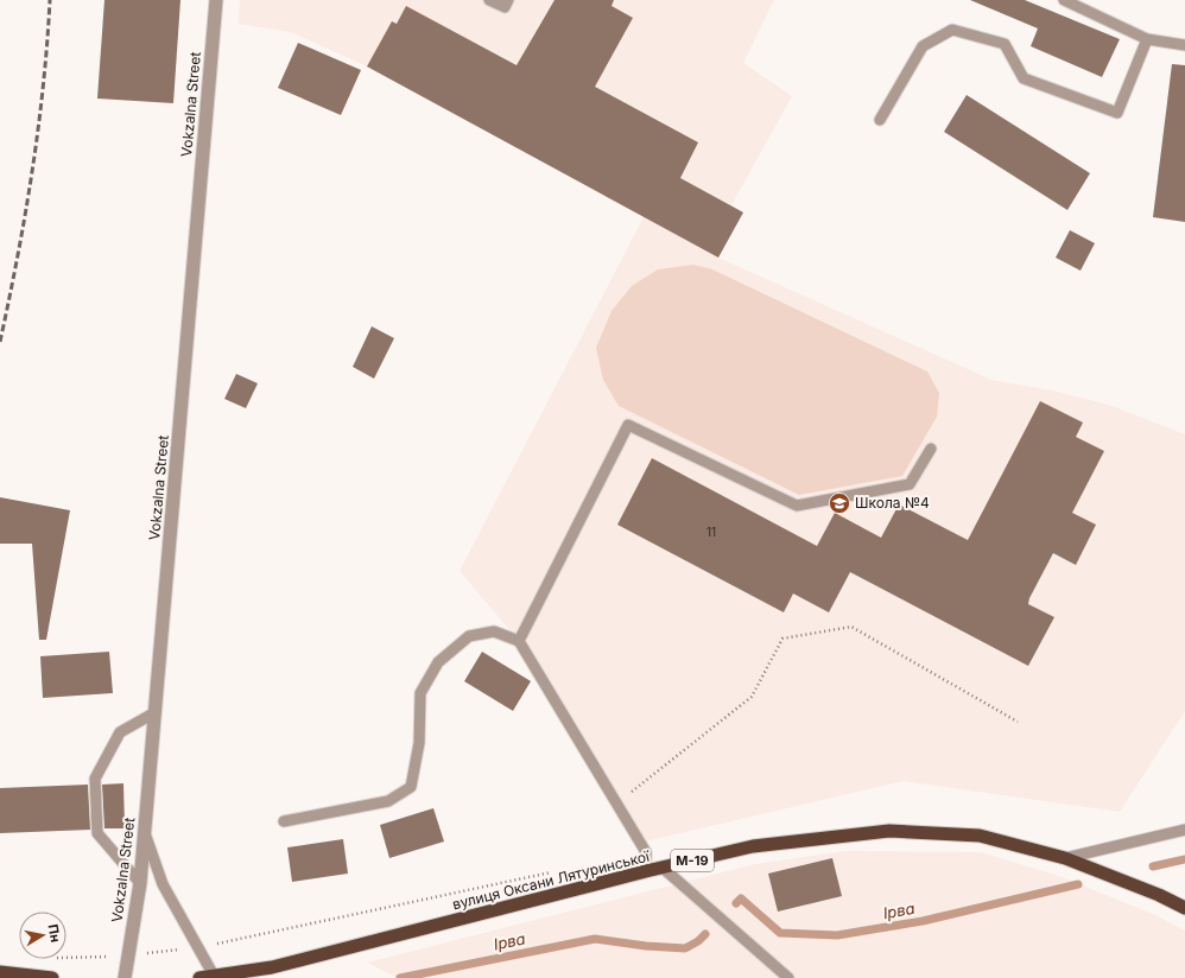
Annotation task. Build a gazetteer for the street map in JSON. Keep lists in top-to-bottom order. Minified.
{"streets":{"highway":["М-19","вулиця Оксани Лятуринської"],"street":["Vokzalna Street"]},"water":["Ірва"],"places":{"school or university":["Школа №4"]},"house_numbers":["11"],"north":"right"}
